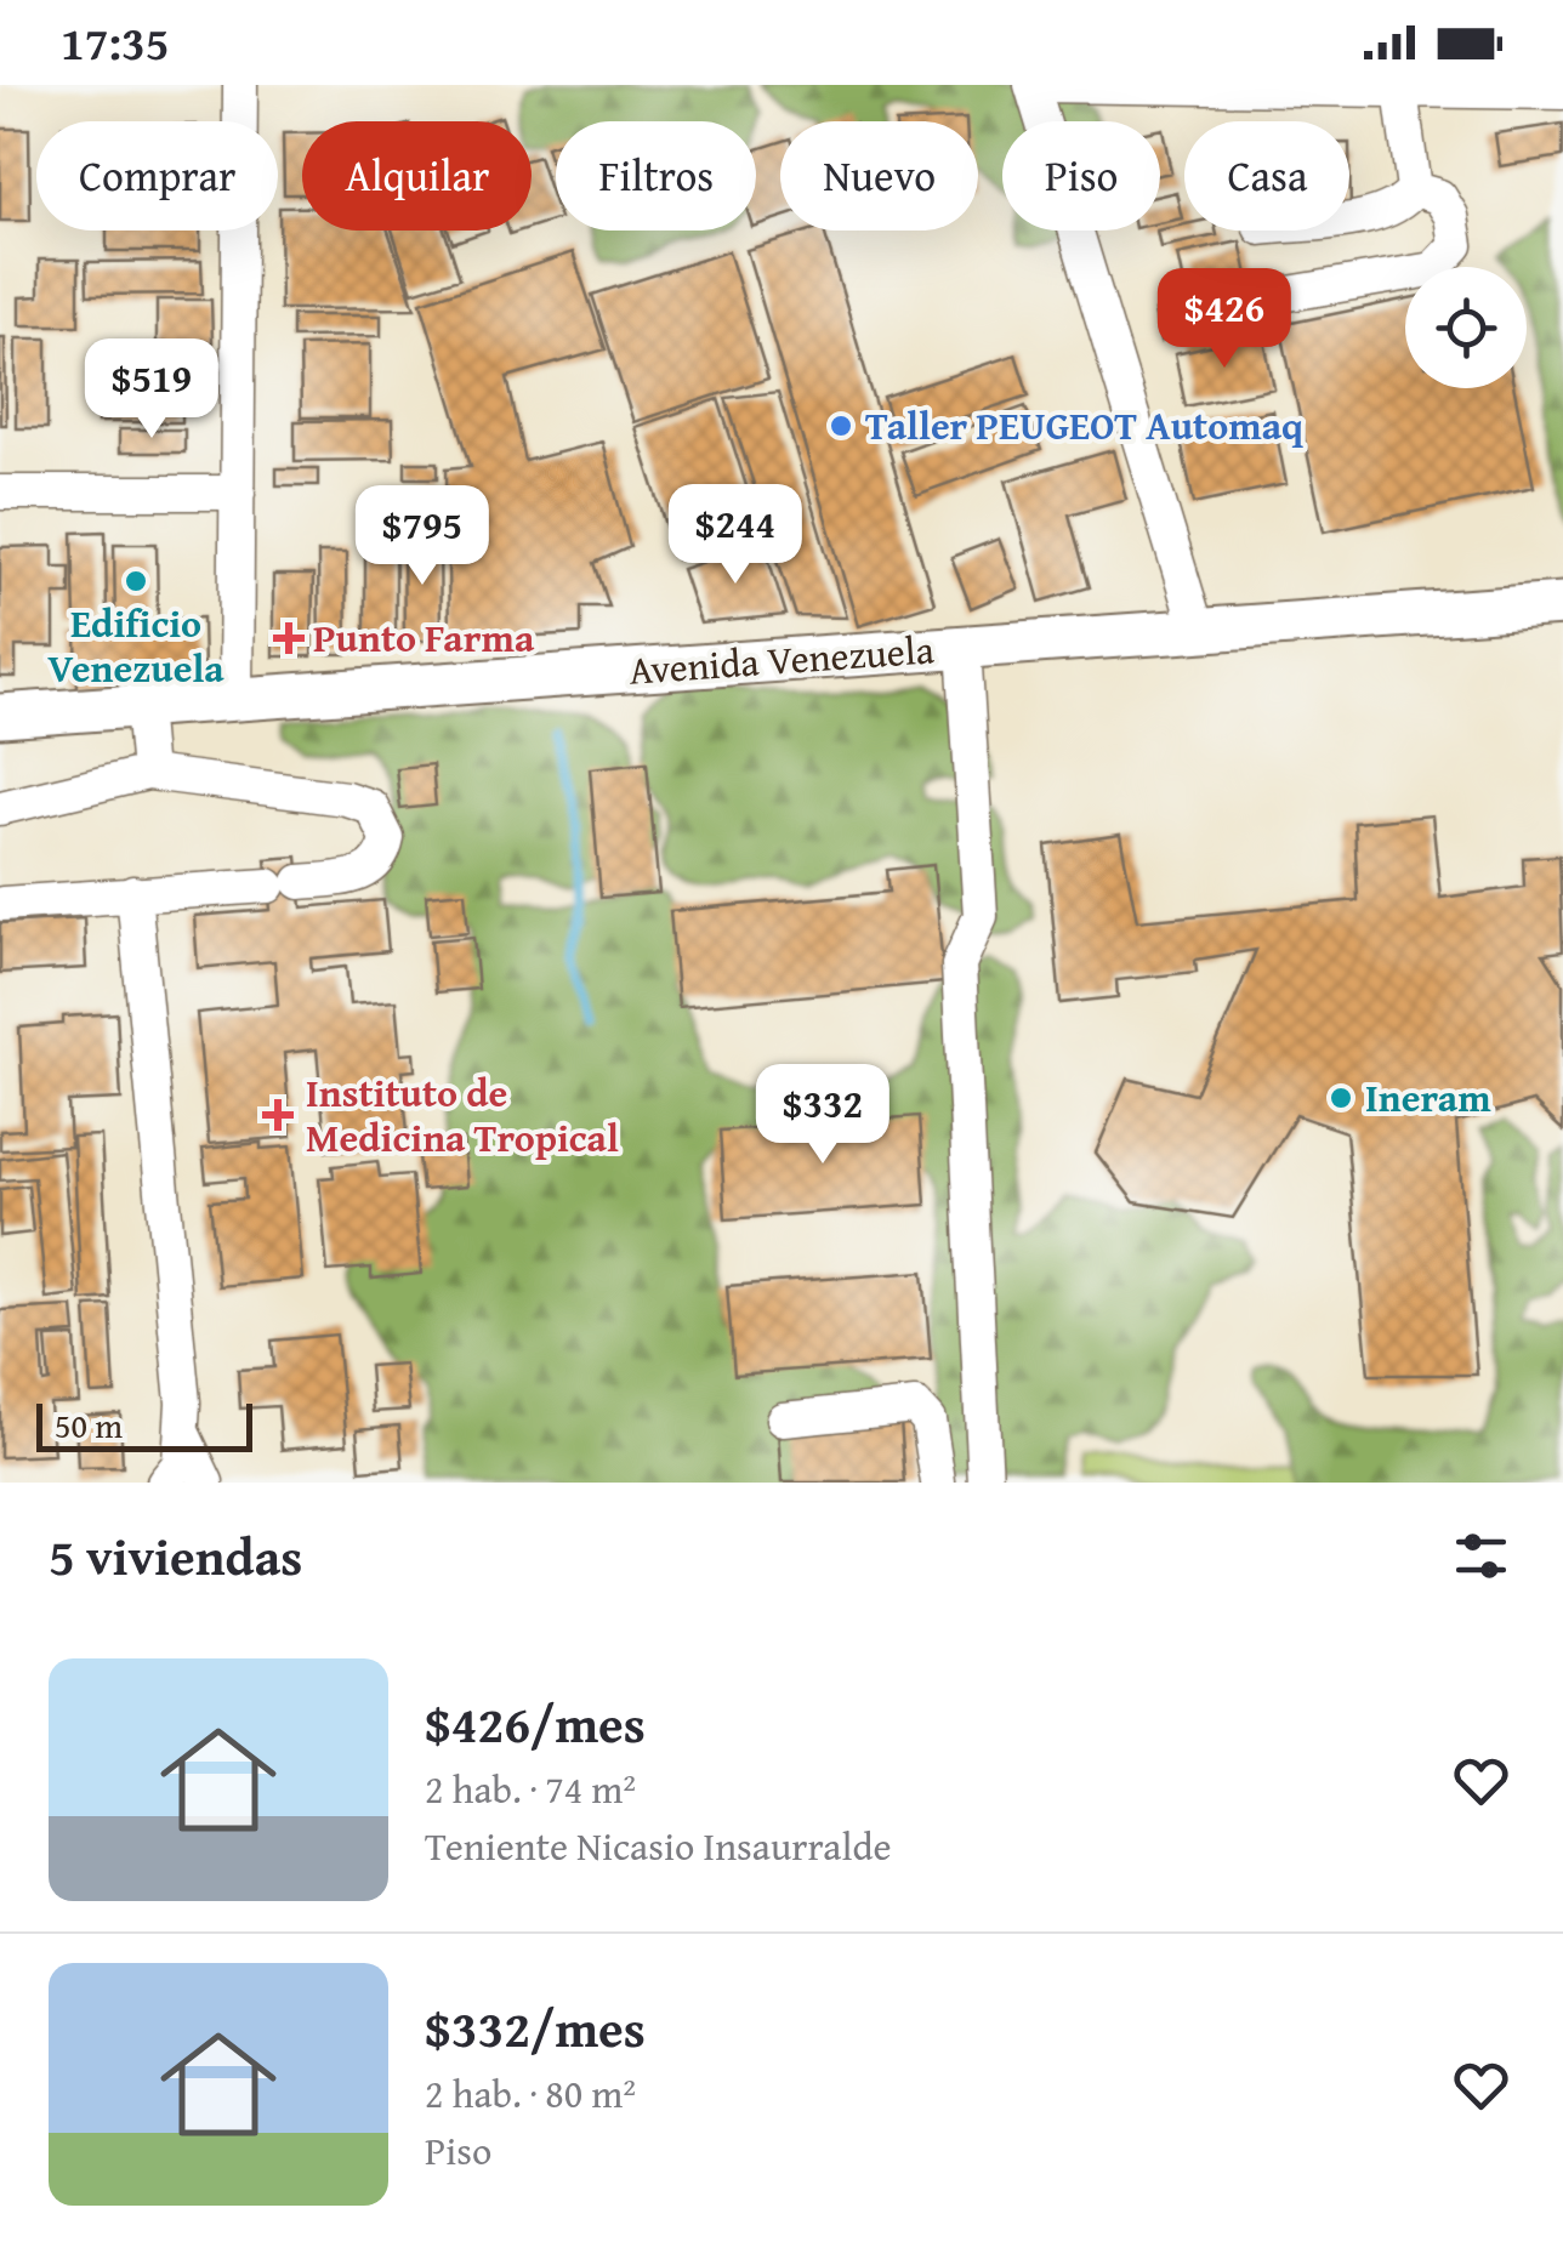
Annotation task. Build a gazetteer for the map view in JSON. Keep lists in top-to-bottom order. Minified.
{"streets":{"main road":["Avenida Venezuela"]},"places":{"other":["Taller PEUGEOT Automaq","Edificio Venezuela","Ineram"],"health":["Punto Farma","Instituto de Medicina Tropical"]},"scale_bar":"50 m","page":{"status":"17:35","chip":["Comprar","Alquilar","Filtros","Nuevo","Piso","Casa"],"price":["$426","$519","$244","$795","$332"],"scale":"50 m","heading":"5 viviendas","list":[{"name":"$426/mes","note":"2 hab. · 74 m² · Teniente Nicasio Insaurralde"},{"name":"$332/mes","note":"2 hab. · 80 m² · Piso"}]}}
